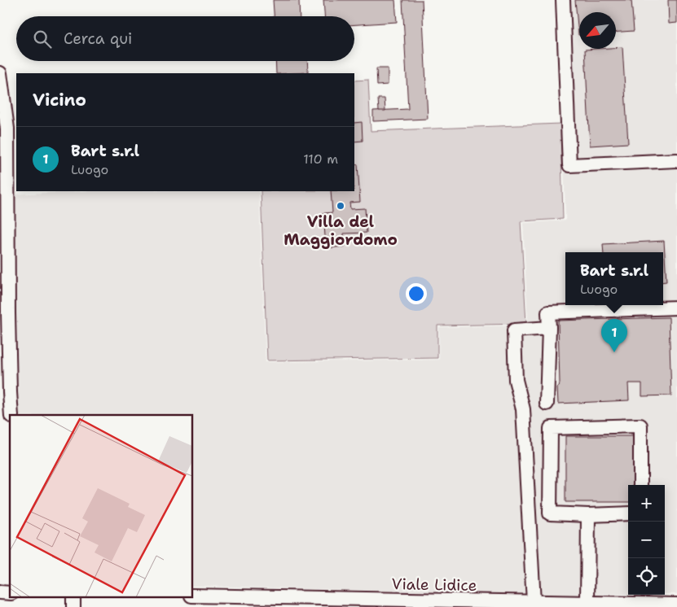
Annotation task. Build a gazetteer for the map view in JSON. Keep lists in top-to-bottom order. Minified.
{"streets":{"street":["Viale Lidice"]},"places":["Villa del Maggiordomo"],"north":"bottom left","page":{"search":"Cerca qui","heading":"Vicino","list":[{"mark":"1","name":"Bart s.r.l","note":"Luogo","value":"110 m"}],"popup":["Bart s.r.l","Luogo"],"pins":"1","map_buttons":["+","−"]}}
